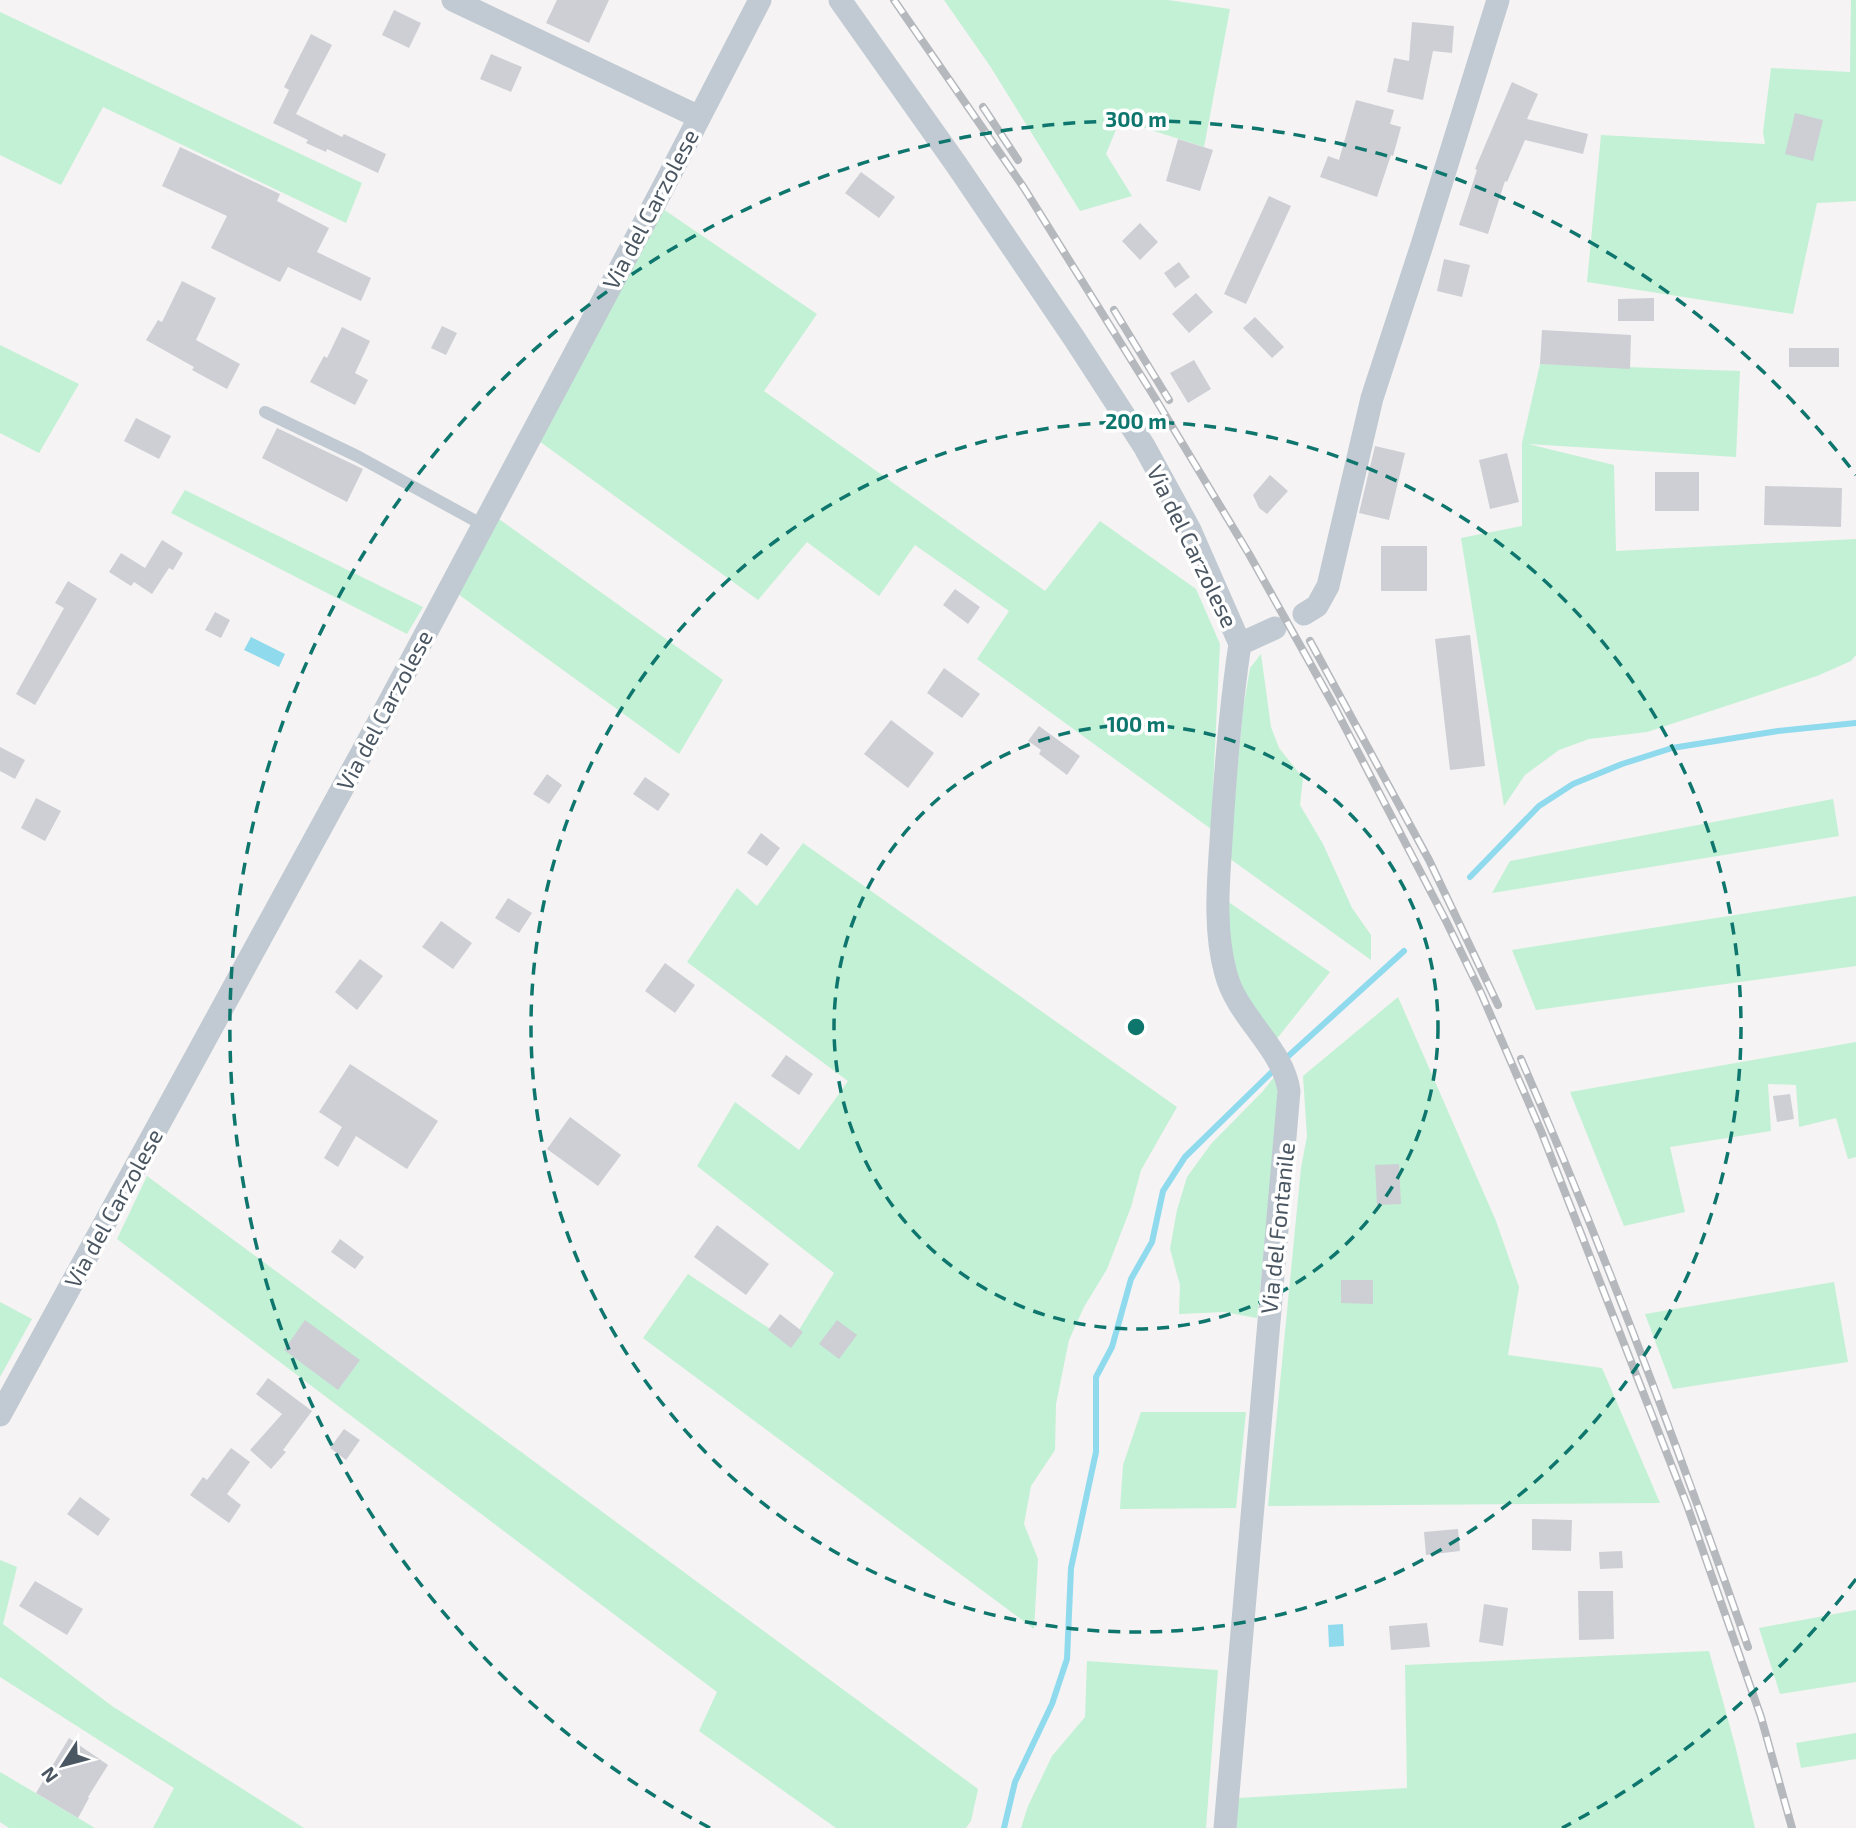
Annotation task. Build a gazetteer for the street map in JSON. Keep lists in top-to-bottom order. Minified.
{"streets":{"street":["Via del Carzolese","Via del Fontanile"]},"crossings":[["Via del Carzolese","Via del Fontanile"]],"north":"bottom left","rings":["300 m","200 m","100 m"]}
